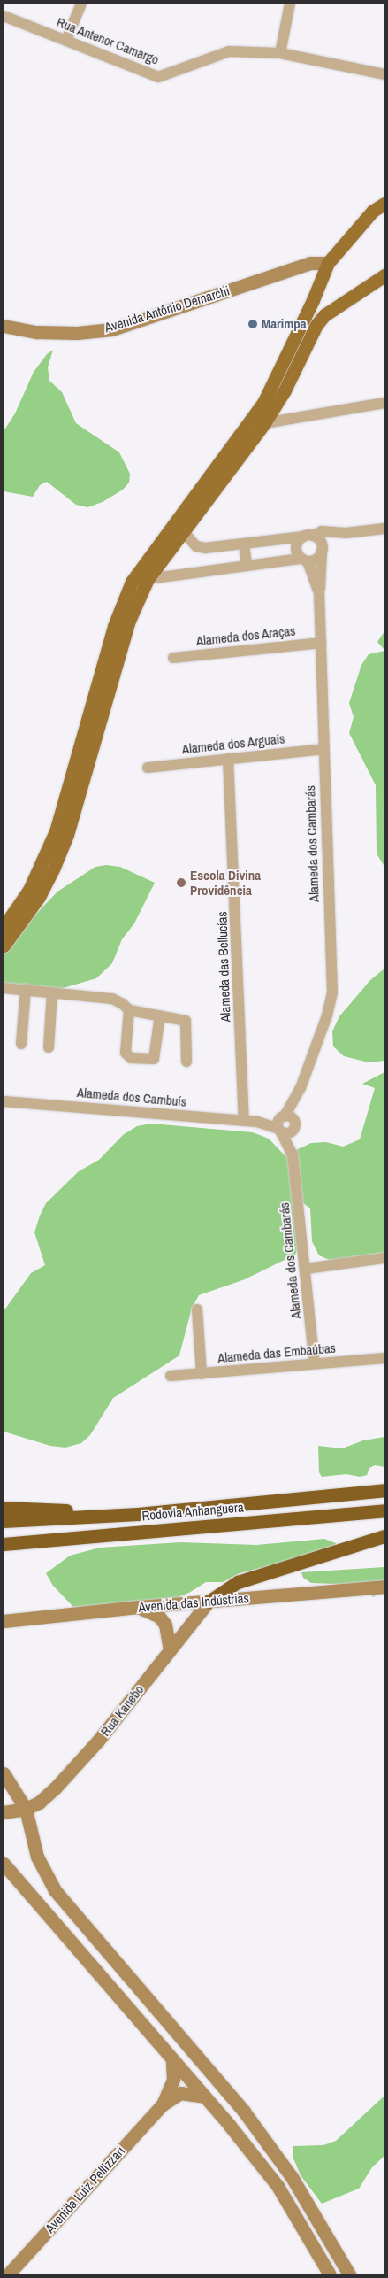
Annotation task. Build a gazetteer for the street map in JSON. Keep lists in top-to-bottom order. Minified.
{"streets":{"highway":["Rodovia Anhanguera"],"main road":["Avenida Antônio Demarchi","Avenida das Indústrias","Rua Kanebo","Avenida Luiz Pellizzari"],"street":["Rua Antenor Camargo","Alameda dos Araças","Alameda dos Arguaís","Alameda dos Cambarás","Alameda das Bellucías","Alameda dos Cambuís","Alameda das Embaúbas"]},"crossings":[["Alameda dos Araças","Alameda dos Cambarás"],["Alameda dos Arguaís","Alameda dos Cambarás"],["Alameda dos Arguaís","Alameda das Bellucías"],["Alameda dos Cambarás","Alameda dos Cambuís"],["Alameda dos Cambarás","Alameda das Embaúbas"],["Alameda das Bellucías","Alameda dos Cambuís"],["Avenida das Indústrias","Rua Kanebo"]],"places":["Marimpa","Escola Divina Providência"]}
